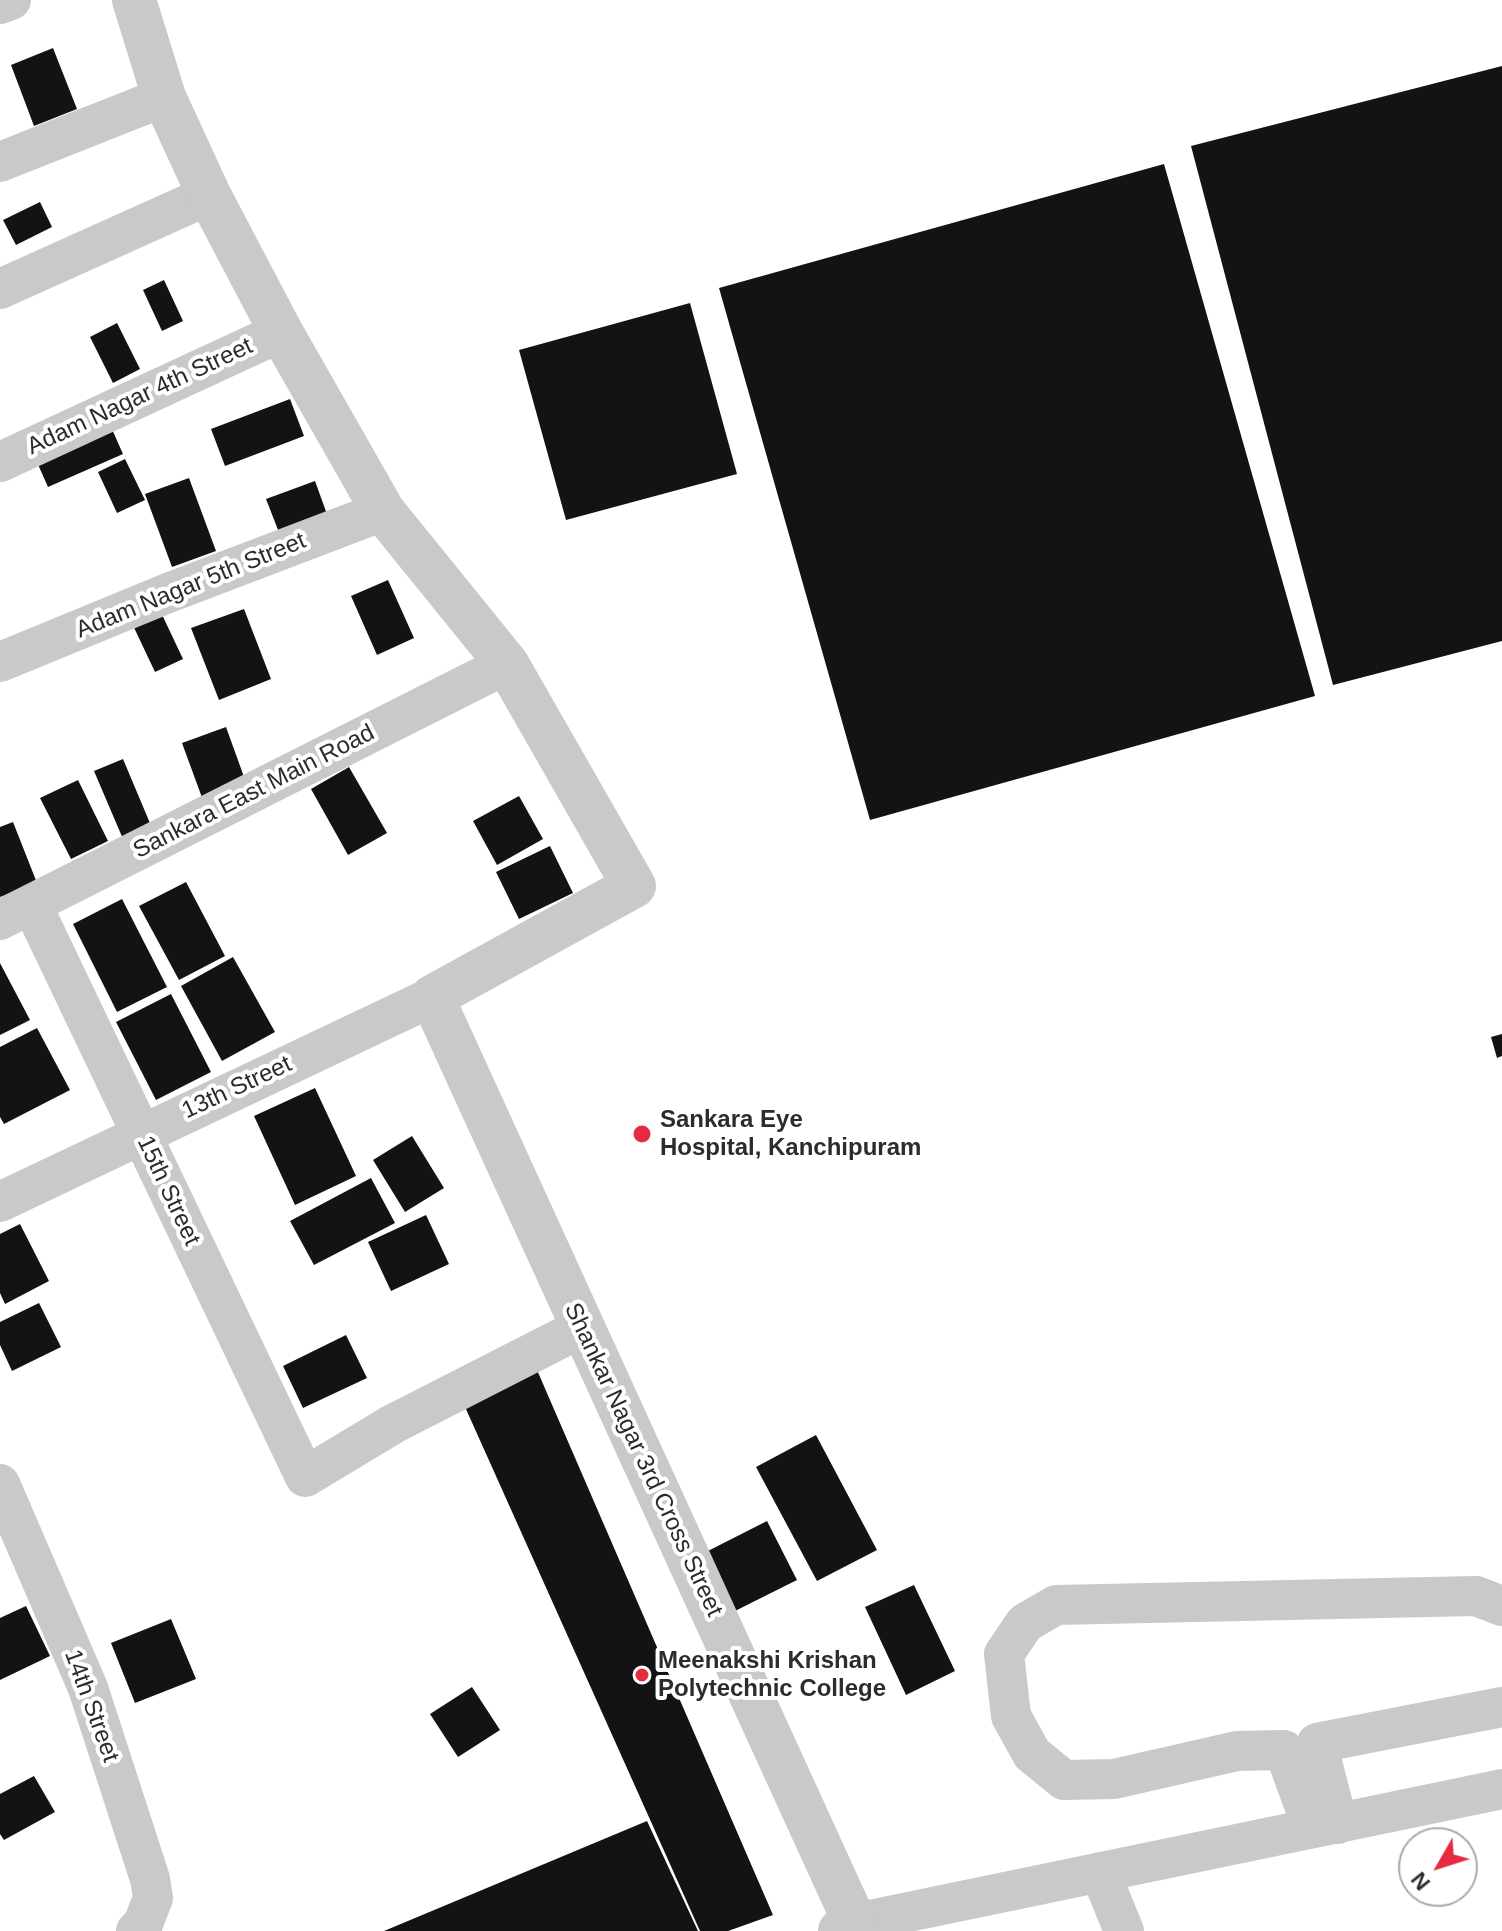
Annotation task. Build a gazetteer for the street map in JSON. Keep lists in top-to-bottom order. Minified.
{"streets":{"street":["Adam Nagar 4th Street","Adam Nagar 5th Street","Sankara East Main Road","13th Street","15th Street","Shankar Nagar 3rd Cross Street","14th Street"]},"crossings":[["Sankara East Main Road","15th Street"],["13th Street","15th Street"],["13th Street","Shankar Nagar 3rd Cross Street"],["15th Street","Shankar Nagar 3rd Cross Street"]],"places":["Sankara Eye Hospital, Kanchipuram","Meenakshi Krishan Polytechnic College"],"north":"bottom left"}
